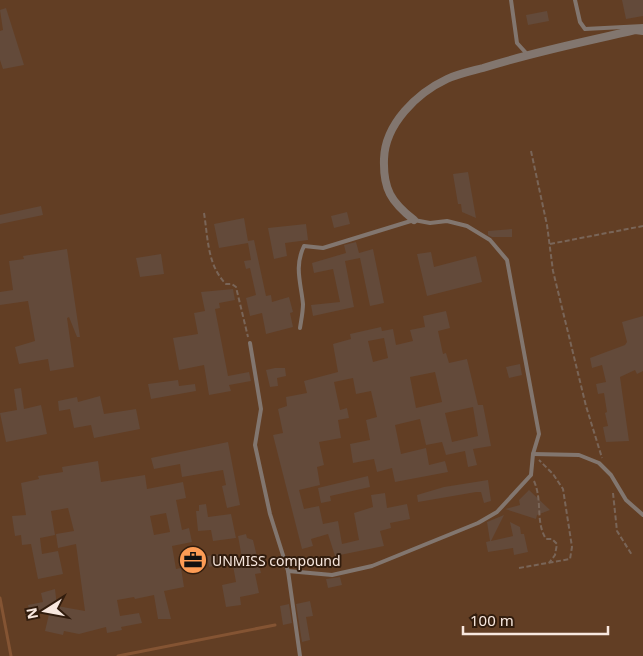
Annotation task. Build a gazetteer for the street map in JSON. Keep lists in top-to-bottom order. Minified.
{"places":{"office":["UNMISS compound"]},"scale_bar":"100 m","north":"left"}
